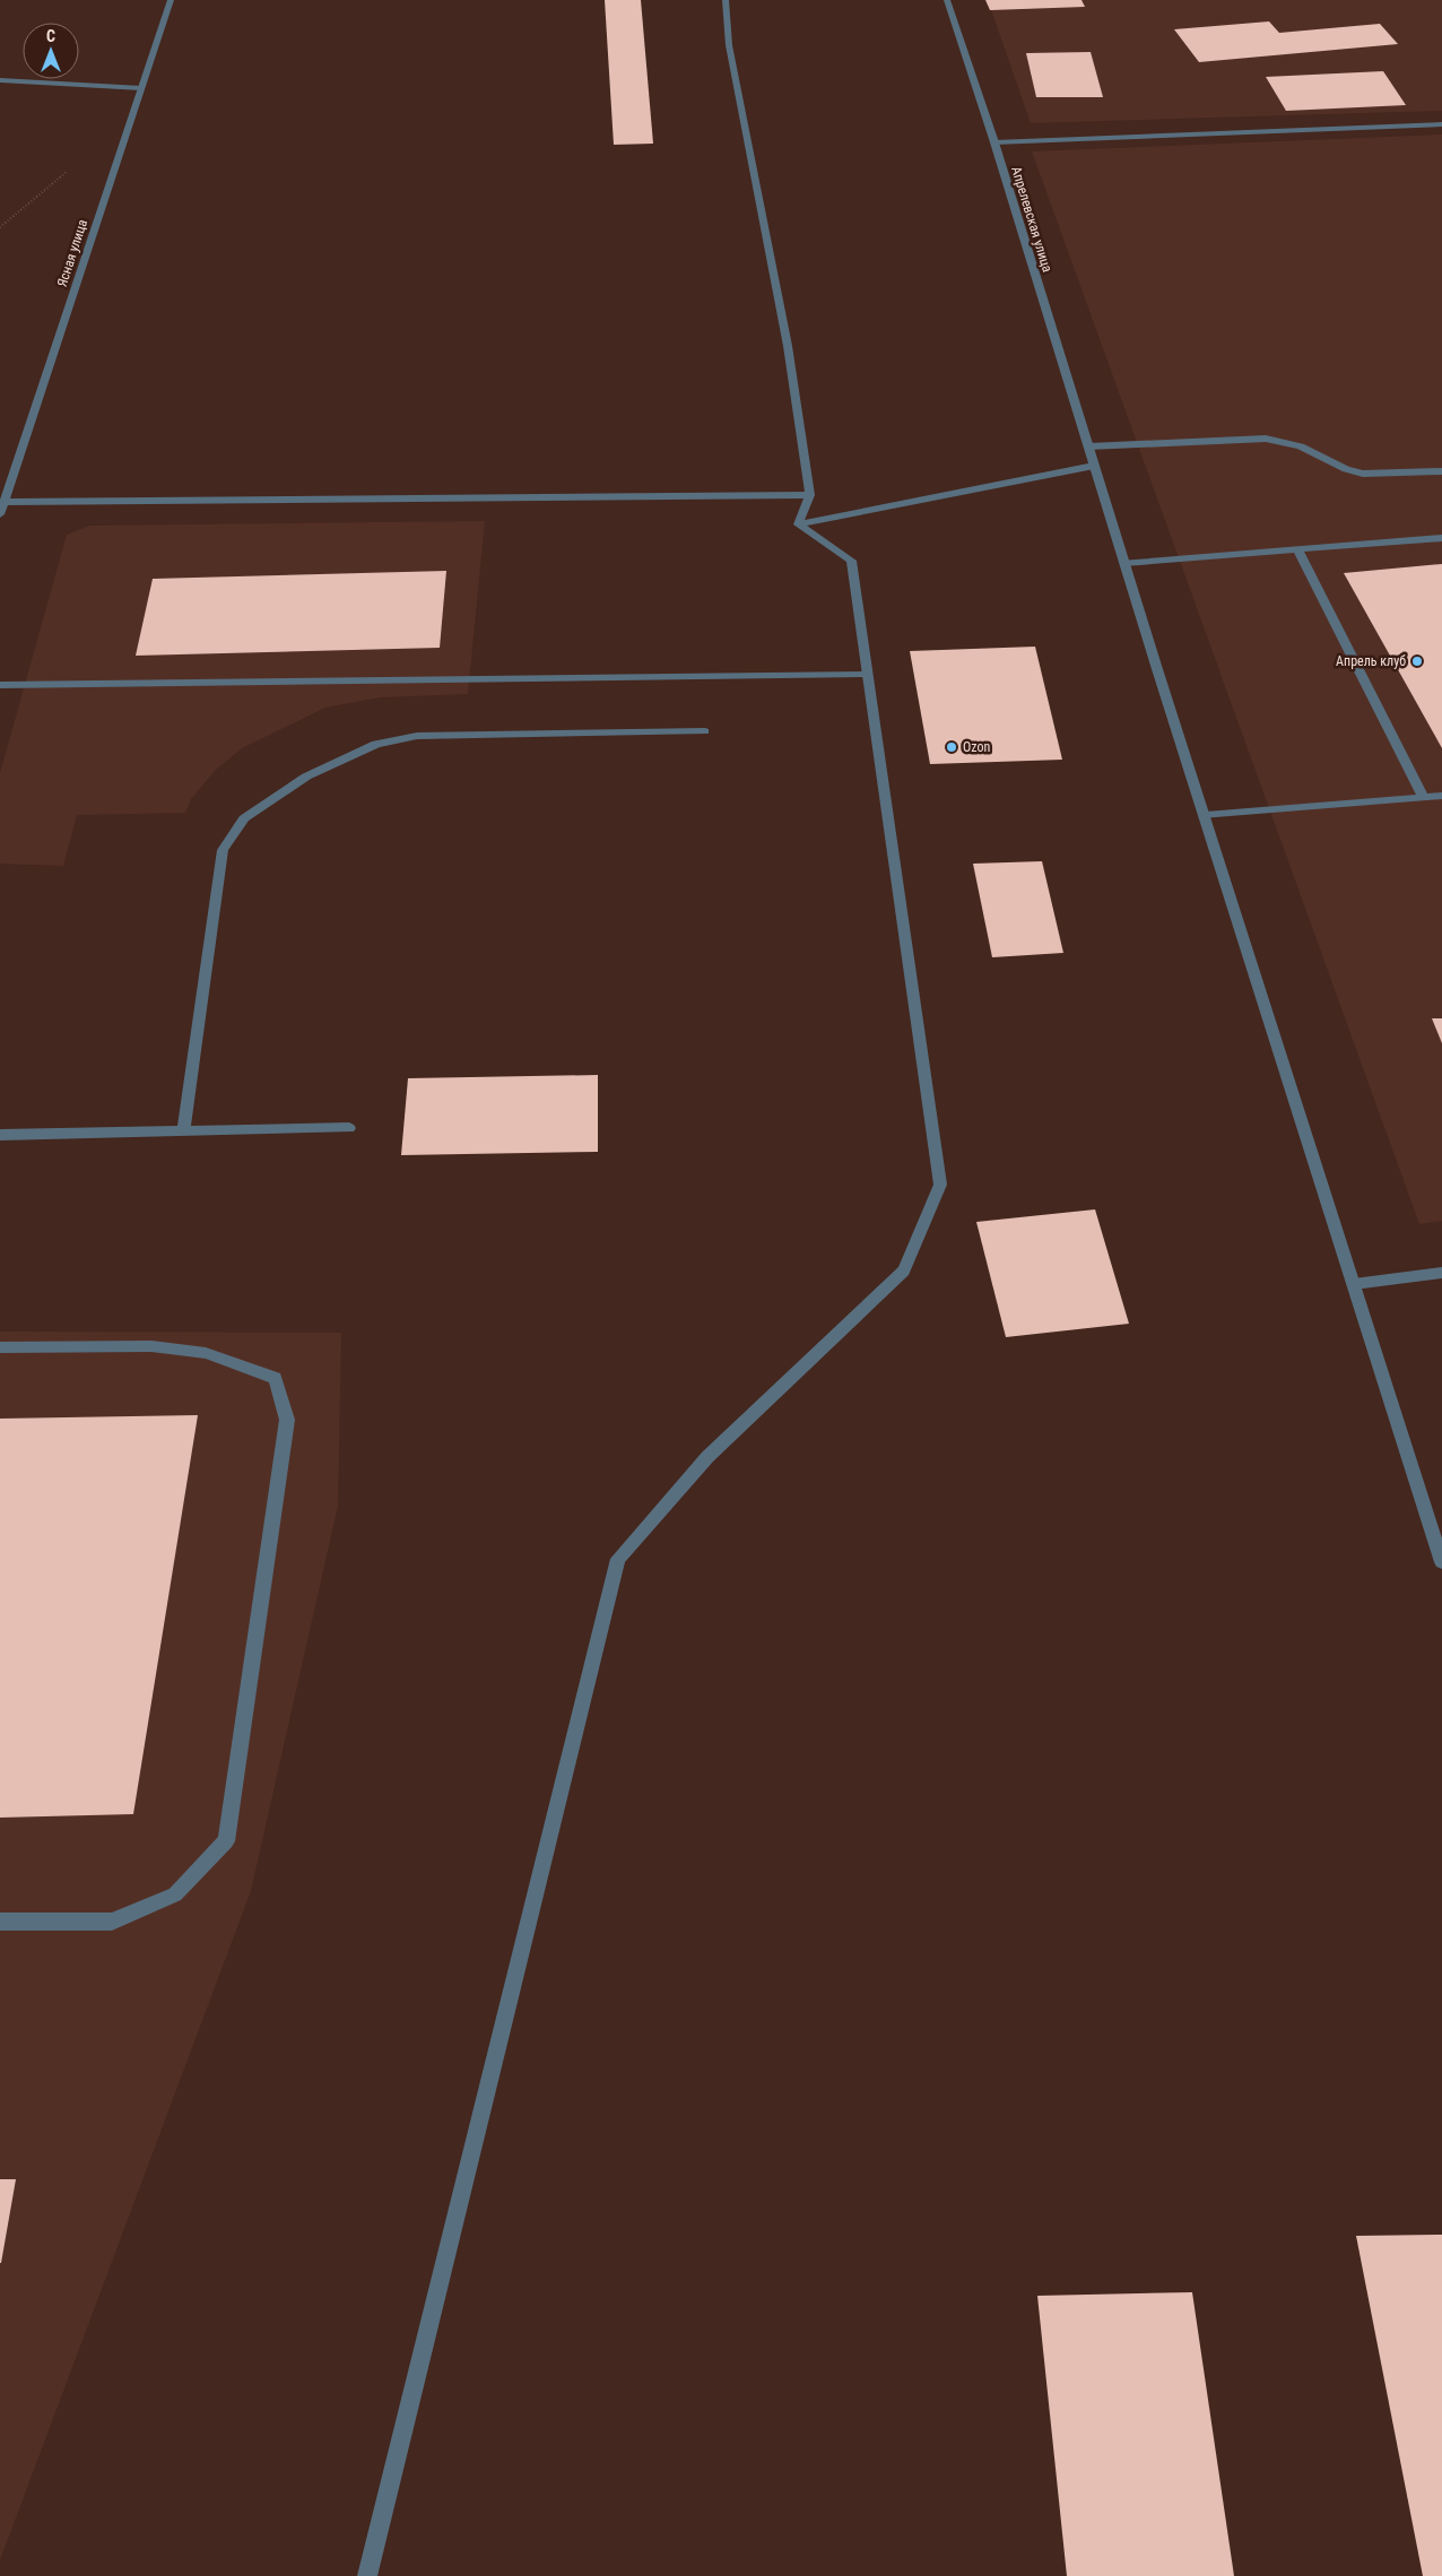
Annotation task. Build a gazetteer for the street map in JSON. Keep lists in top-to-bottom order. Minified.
{"streets":{"street":["Апрелевская улица","Ясная улица"]},"places":["Апрель клуб","Ozon"],"north":"top"}
